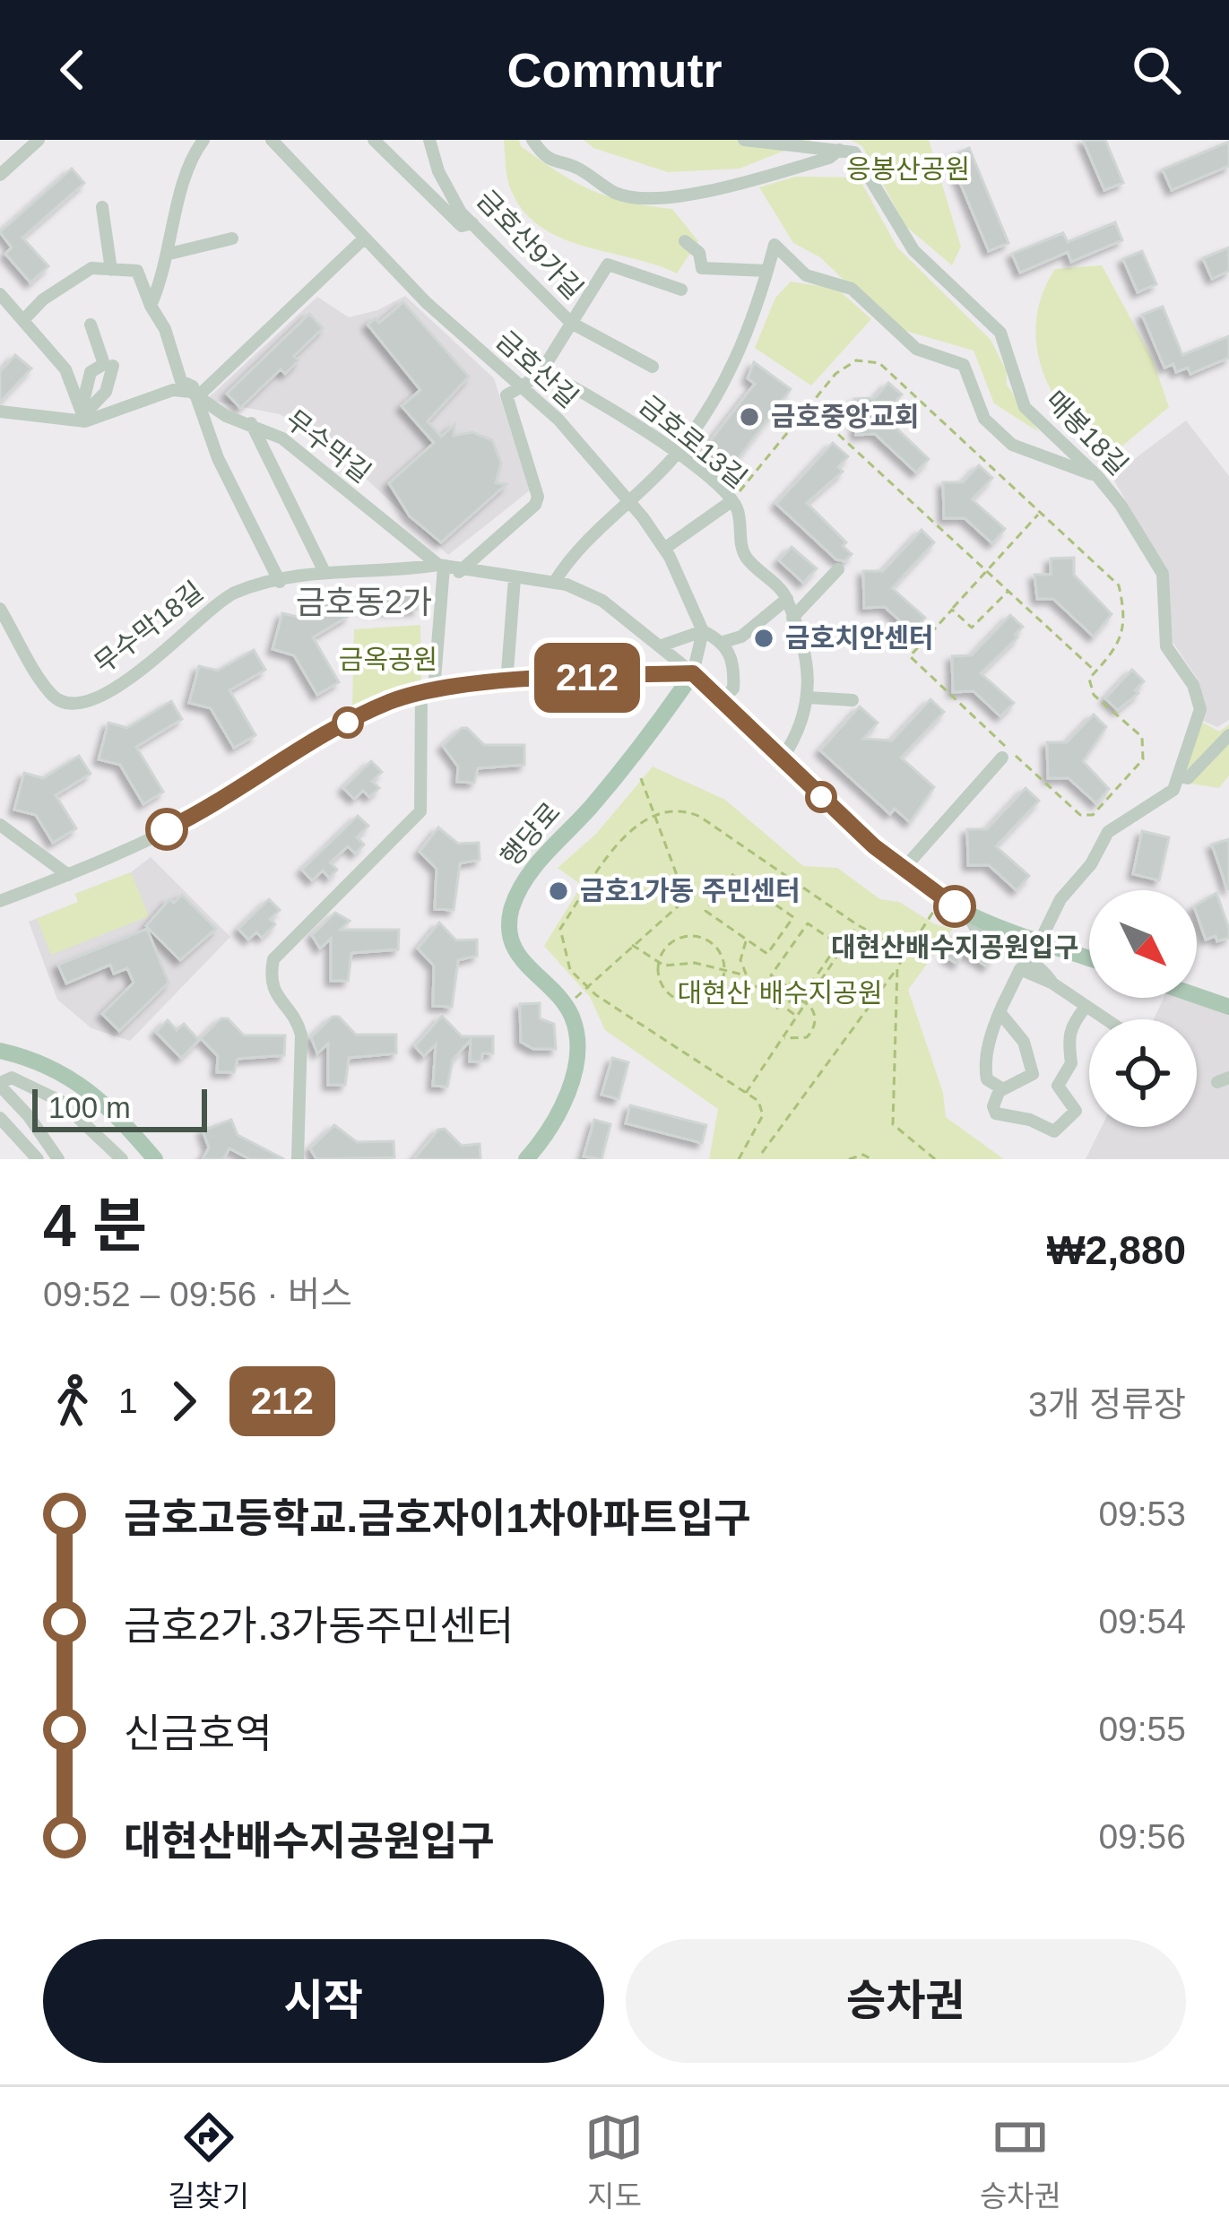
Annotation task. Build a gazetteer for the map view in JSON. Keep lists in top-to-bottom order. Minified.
{"streets":{"main road":["행당로"],"street":["금호산9가길","금호산길","매봉18길","금호로13길","무수막길","무수막18길"]},"crossings":[["금호산9가길","금호산길"],["금호산9가길","금호로13길"],["무수막길","무수막18길"],["무수막길","행당로"]],"districts":["금호동2가"],"parks":["응봉산공원","금옥공원","대현산 배수지공원"],"places":["금호중앙교회","금호치안센터","금호1가동 주민센터","대현산배수지공원입구"],"lines":["bus line 212"],"scale_bar":"100 m","north":"bottom right","page":{"header":"Commutr","on_map":"212","scale":"100 m","heading":["4 분","09:52 – 09:56 · 버스","₩2,880"],"legs":["1","212","3개 정류장"],"list":[{"name":"금호고등학교.금호자이1차아파트입구","value":"09:53"},{"name":"금호2가.3가동주민센터","value":"09:54"},{"name":"신금호역","value":"09:55"},{"name":"대현산배수지공원입구","value":"09:56"}],"buttons":["시작","승차권"],"tabs":["길찾기","지도","승차권"]}}
